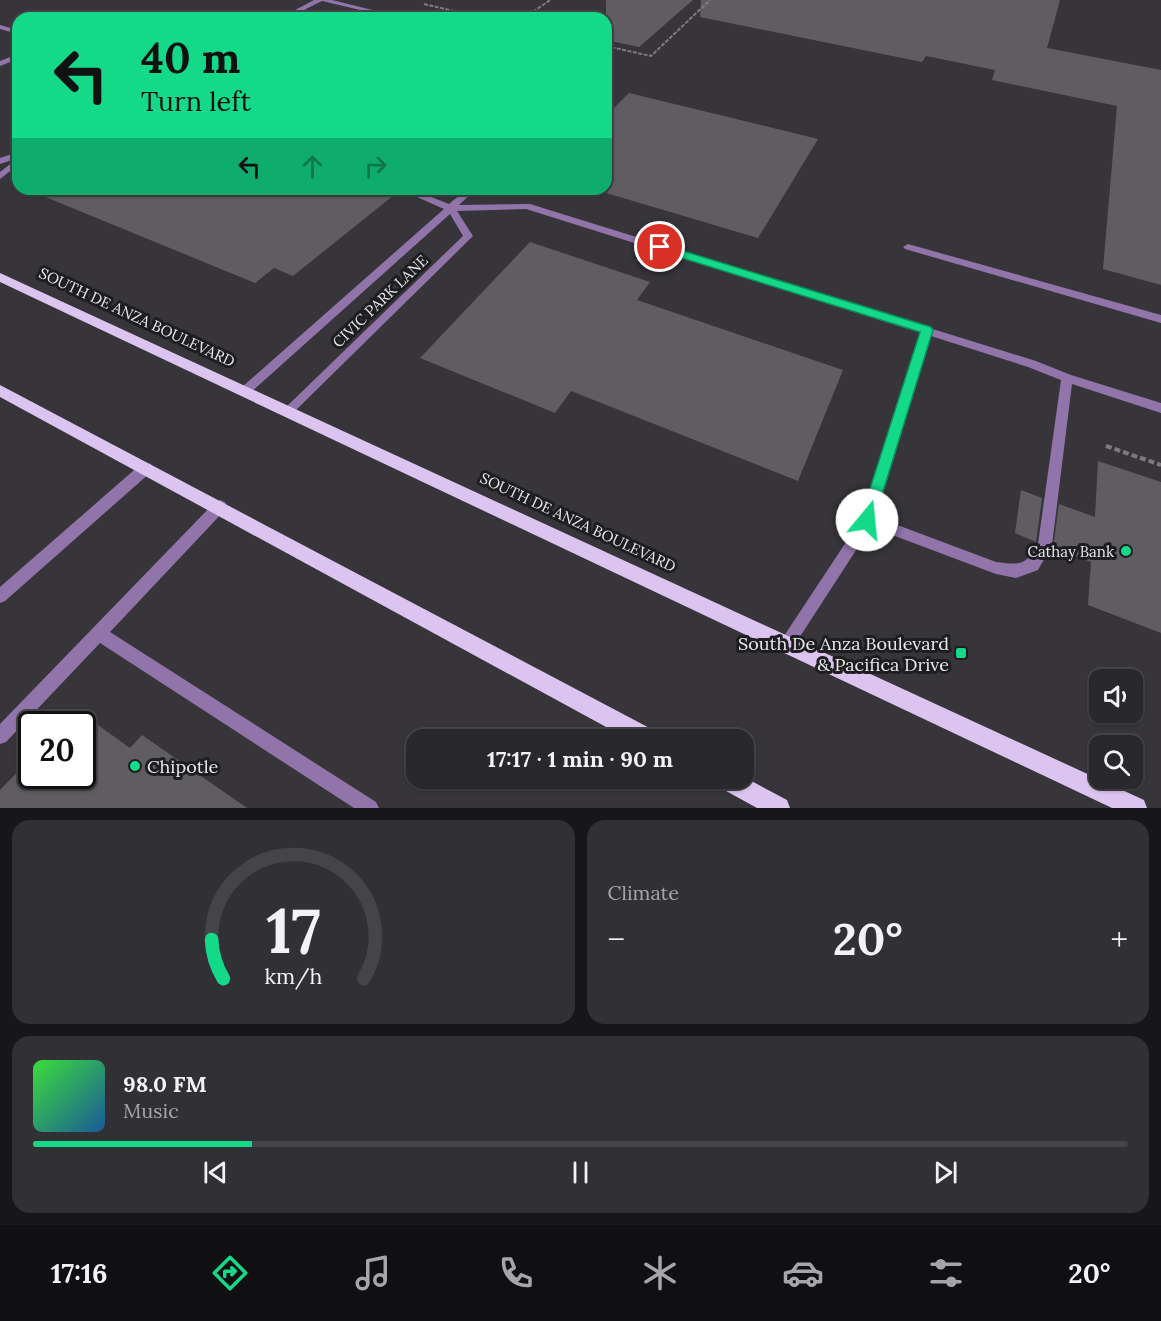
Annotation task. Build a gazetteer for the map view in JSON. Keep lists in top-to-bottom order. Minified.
{"streets":{"main road":["SOUTH DE ANZA BOULEVARD"],"lane":["CIVIC PARK LANE"]},"crossings":[["CIVIC PARK LANE","SOUTH DE ANZA BOULEVARD"]],"places":{"other":["Cathay Bank","Chipotle"],"transit":["South De Anza Boulevard & Pacifica Drive"]},"page":{"turn":["40 m","Turn left"],"limit":"20","trip":"17:17 · 1 min · 90 m","tile":"Climate","heat":["−","20°","+"],"song":["98.0 FM","Music"],"tabs":["17:16","20°"],"gauge":["17","km/h"]}}
